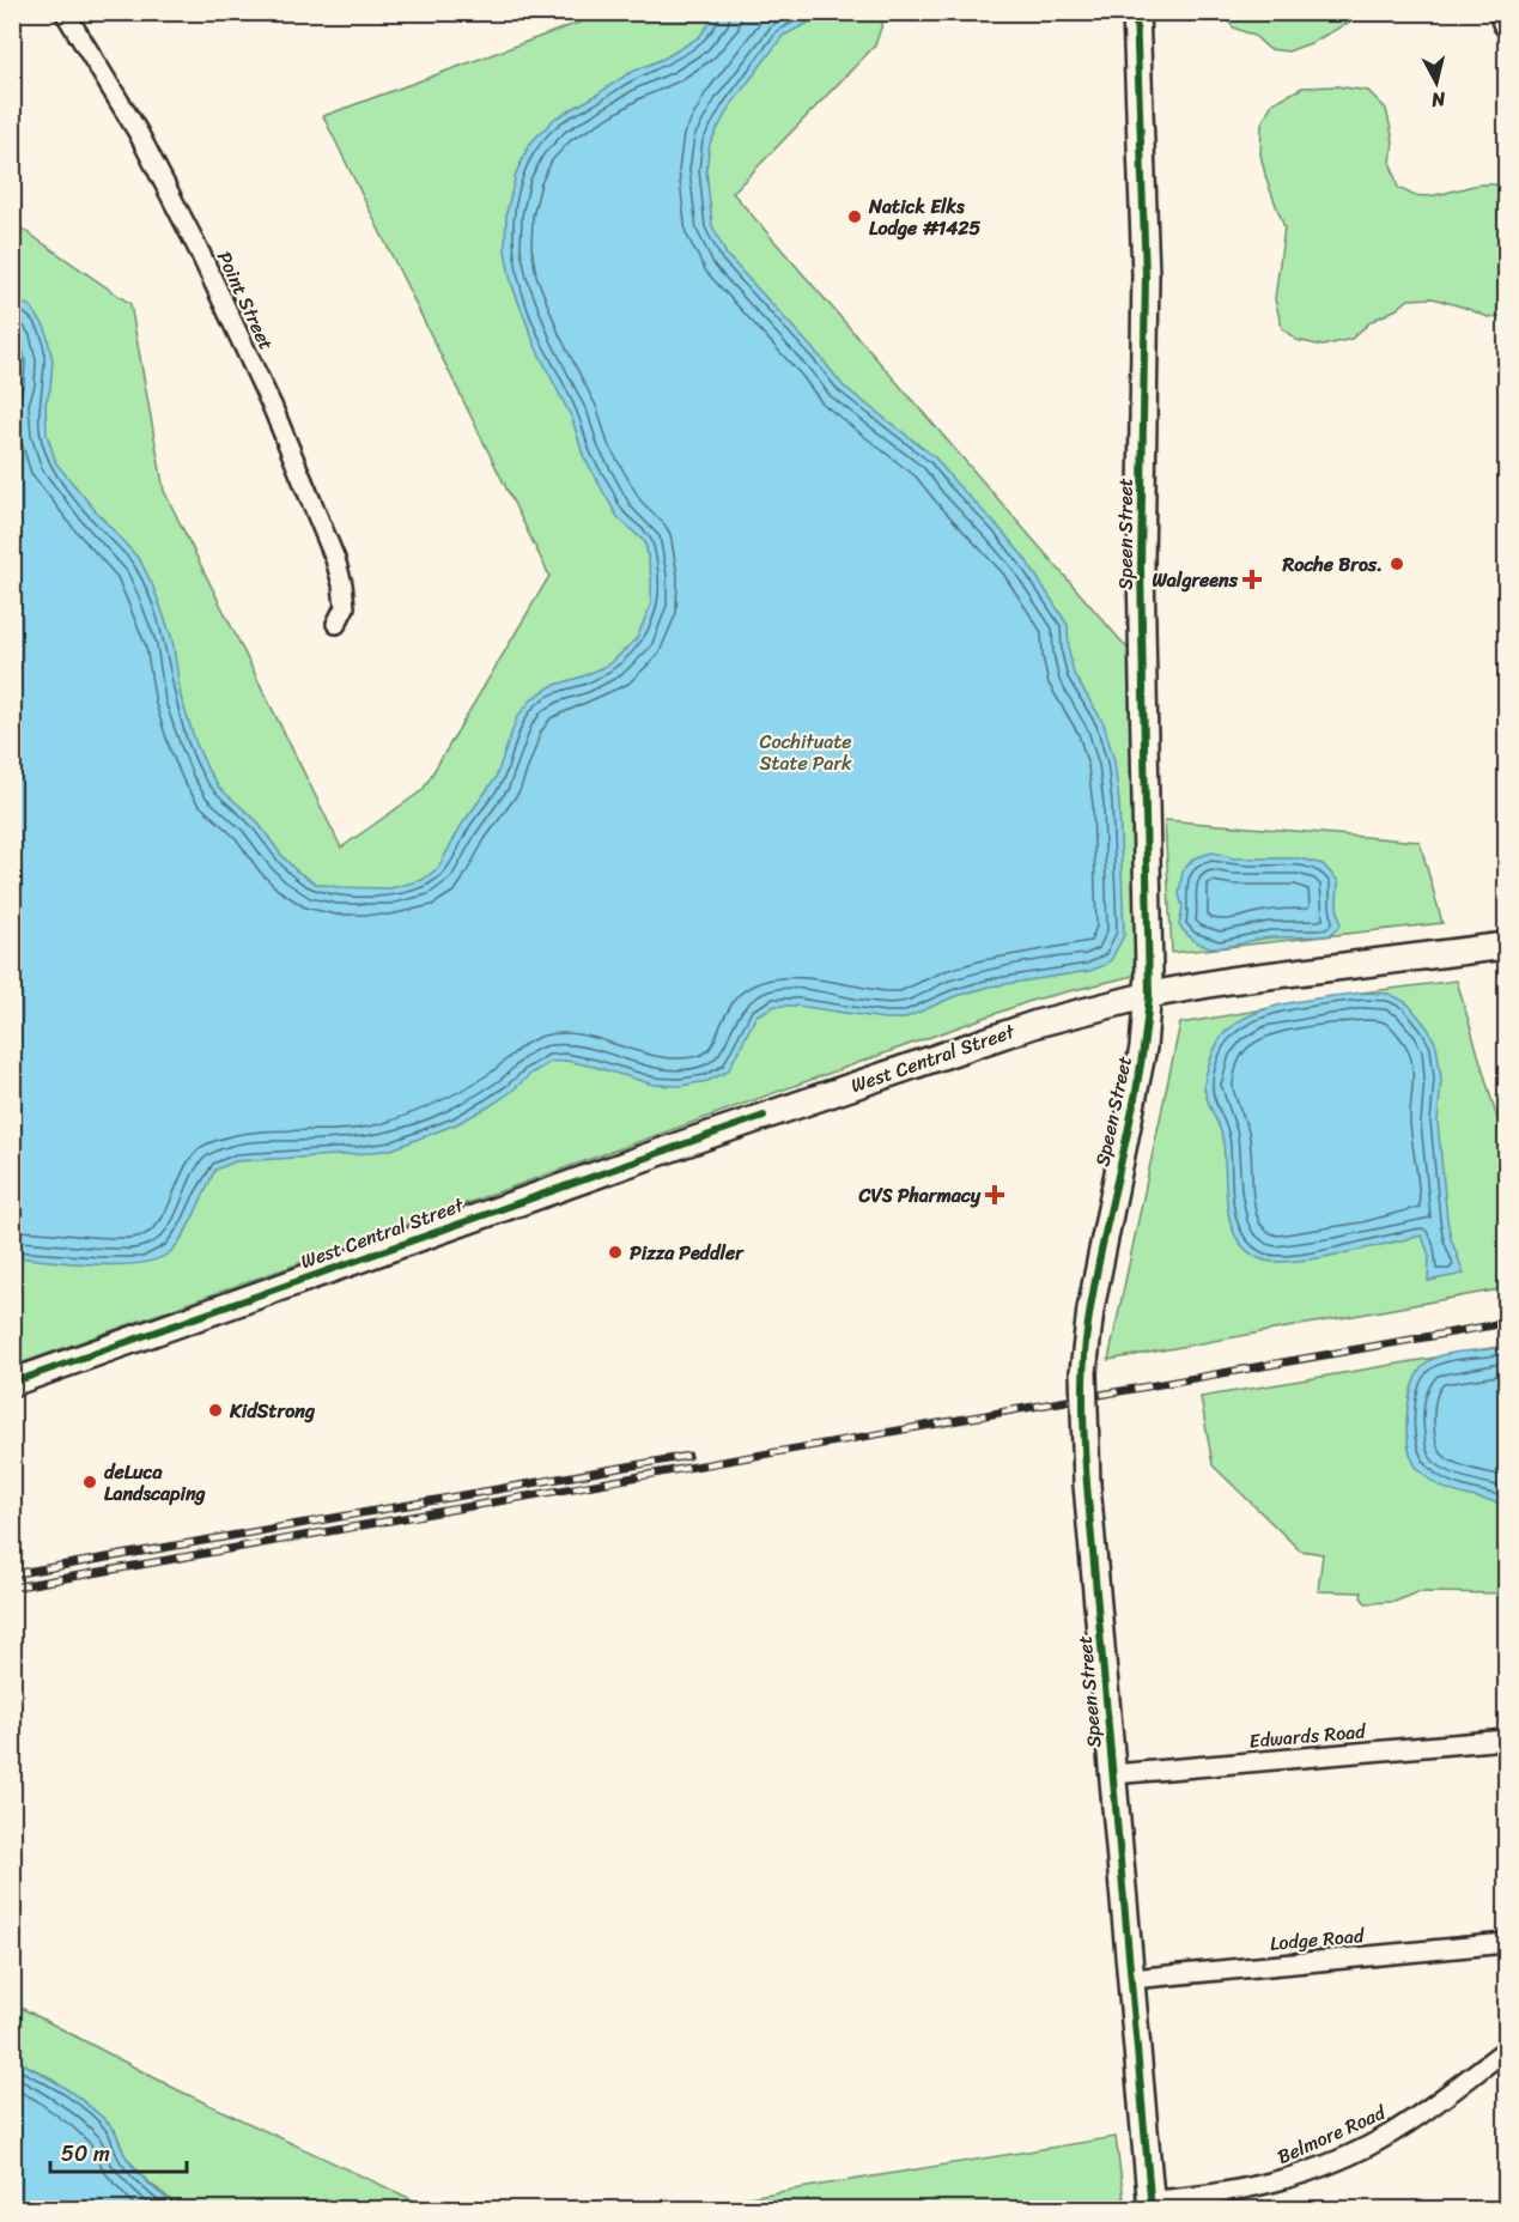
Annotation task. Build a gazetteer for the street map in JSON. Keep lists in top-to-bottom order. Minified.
{"streets":{"street":["Point Street","Speen Street","West Central Street","Edwards Road","Lodge Road","Belmore Road"]},"crossings":[["Speen Street","West Central Street"],["Speen Street","Edwards Road"],["Speen Street","Lodge Road"],["Speen Street","Belmore Road"]],"parks":["Cochituate State Park"],"places":{"other":["Natick Elks Lodge #1425","Roche Bros.","Pizza Peddler","KidStrong","deLuca Landscaping"],"health":["Walgreens","CVS Pharmacy"]},"scale_bar":"50 m","north":"bottom"}
